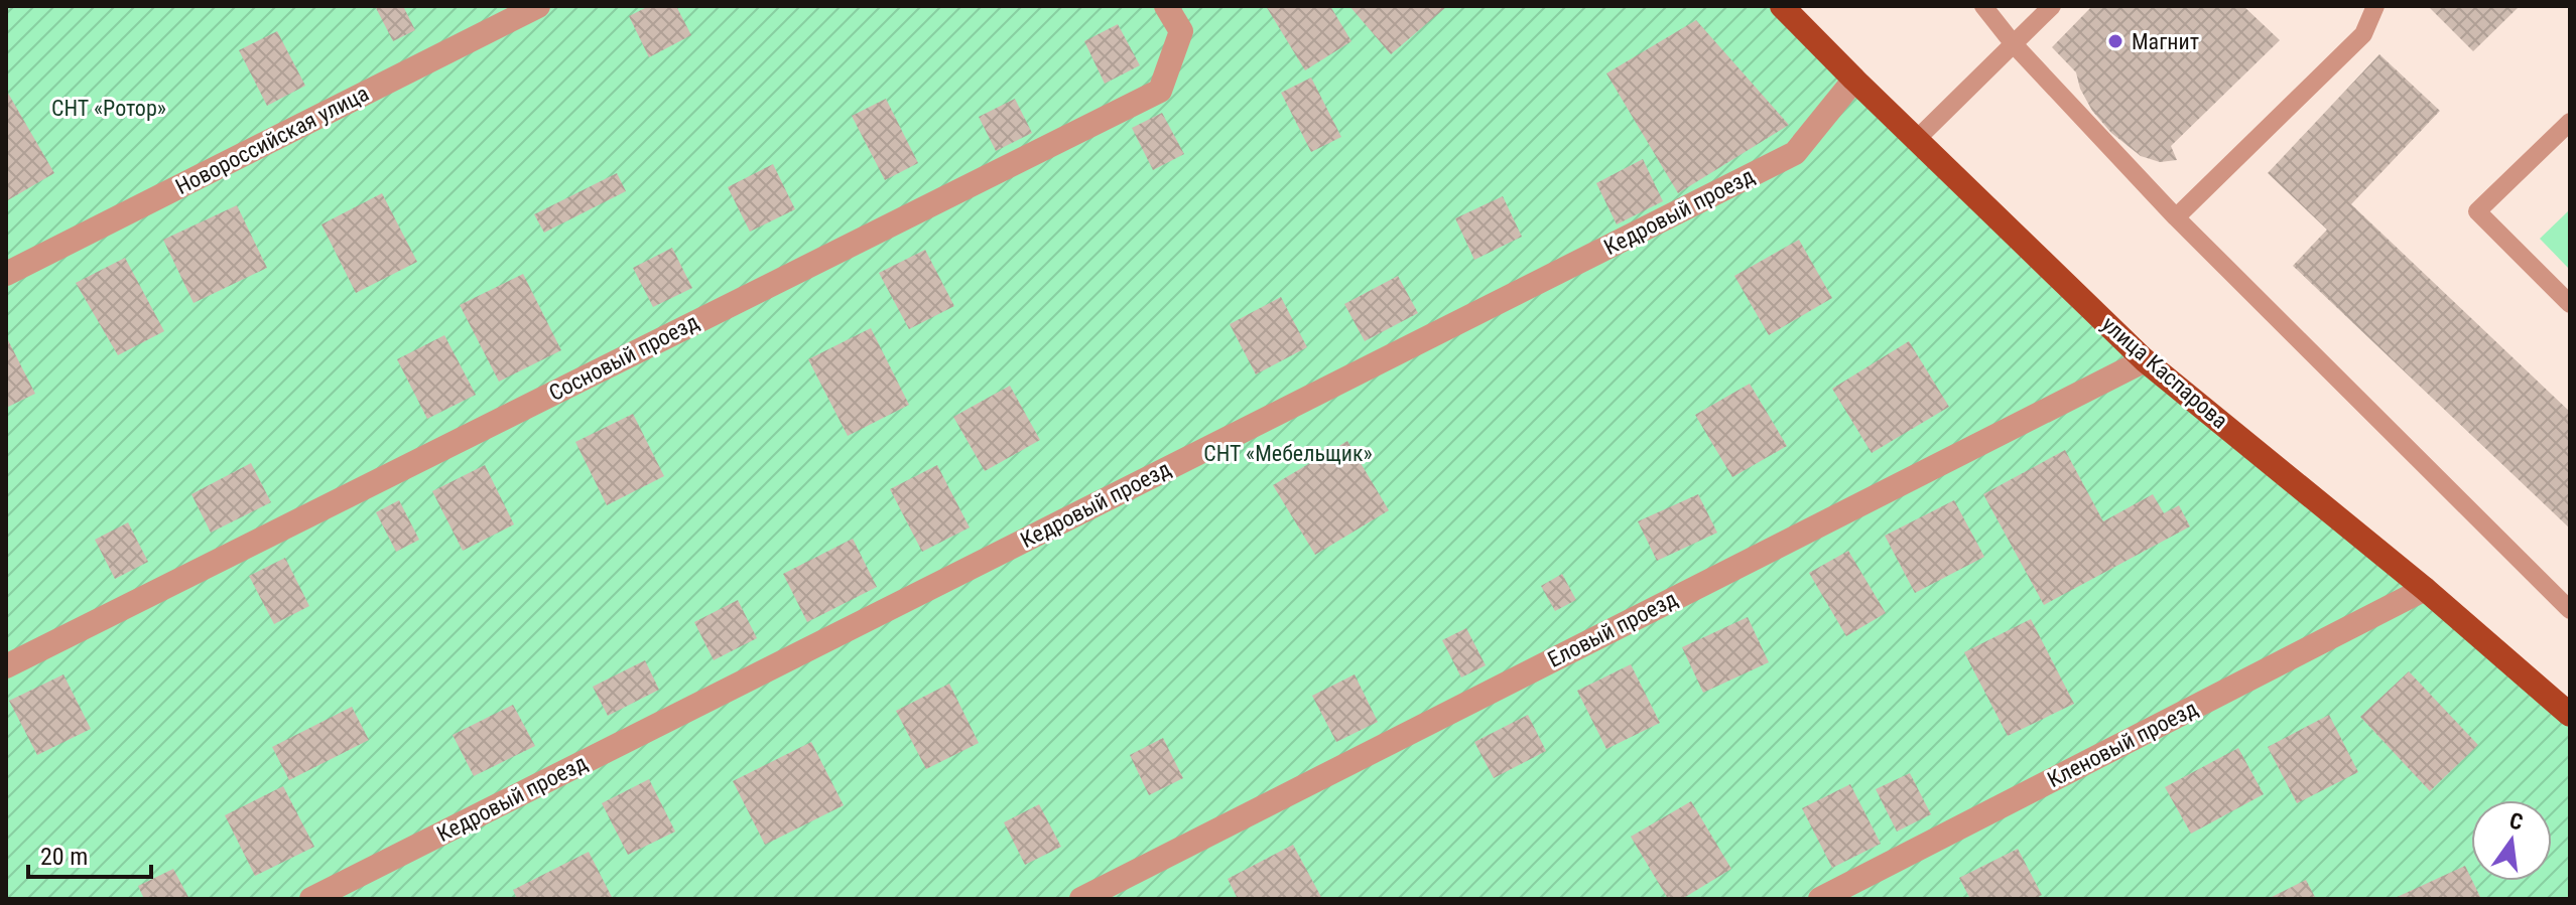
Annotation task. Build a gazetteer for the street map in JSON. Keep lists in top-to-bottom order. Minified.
{"streets":{"main road":["улица Каспарова"],"street":["Новороссийская улица","Кедровый проезд","Сосновый проезд","Еловый проезд","Кленовый проезд"]},"crossings":[["Кедровый проезд","улица Каспарова"],["улица Каспарова","Еловый проезд"],["улица Каспарова","Кленовый проезд"]],"parks":["СНТ «Ротор»","СНТ «Мебельщик»"],"places":["Магнит"],"scale_bar":"20 m","north":"top"}
